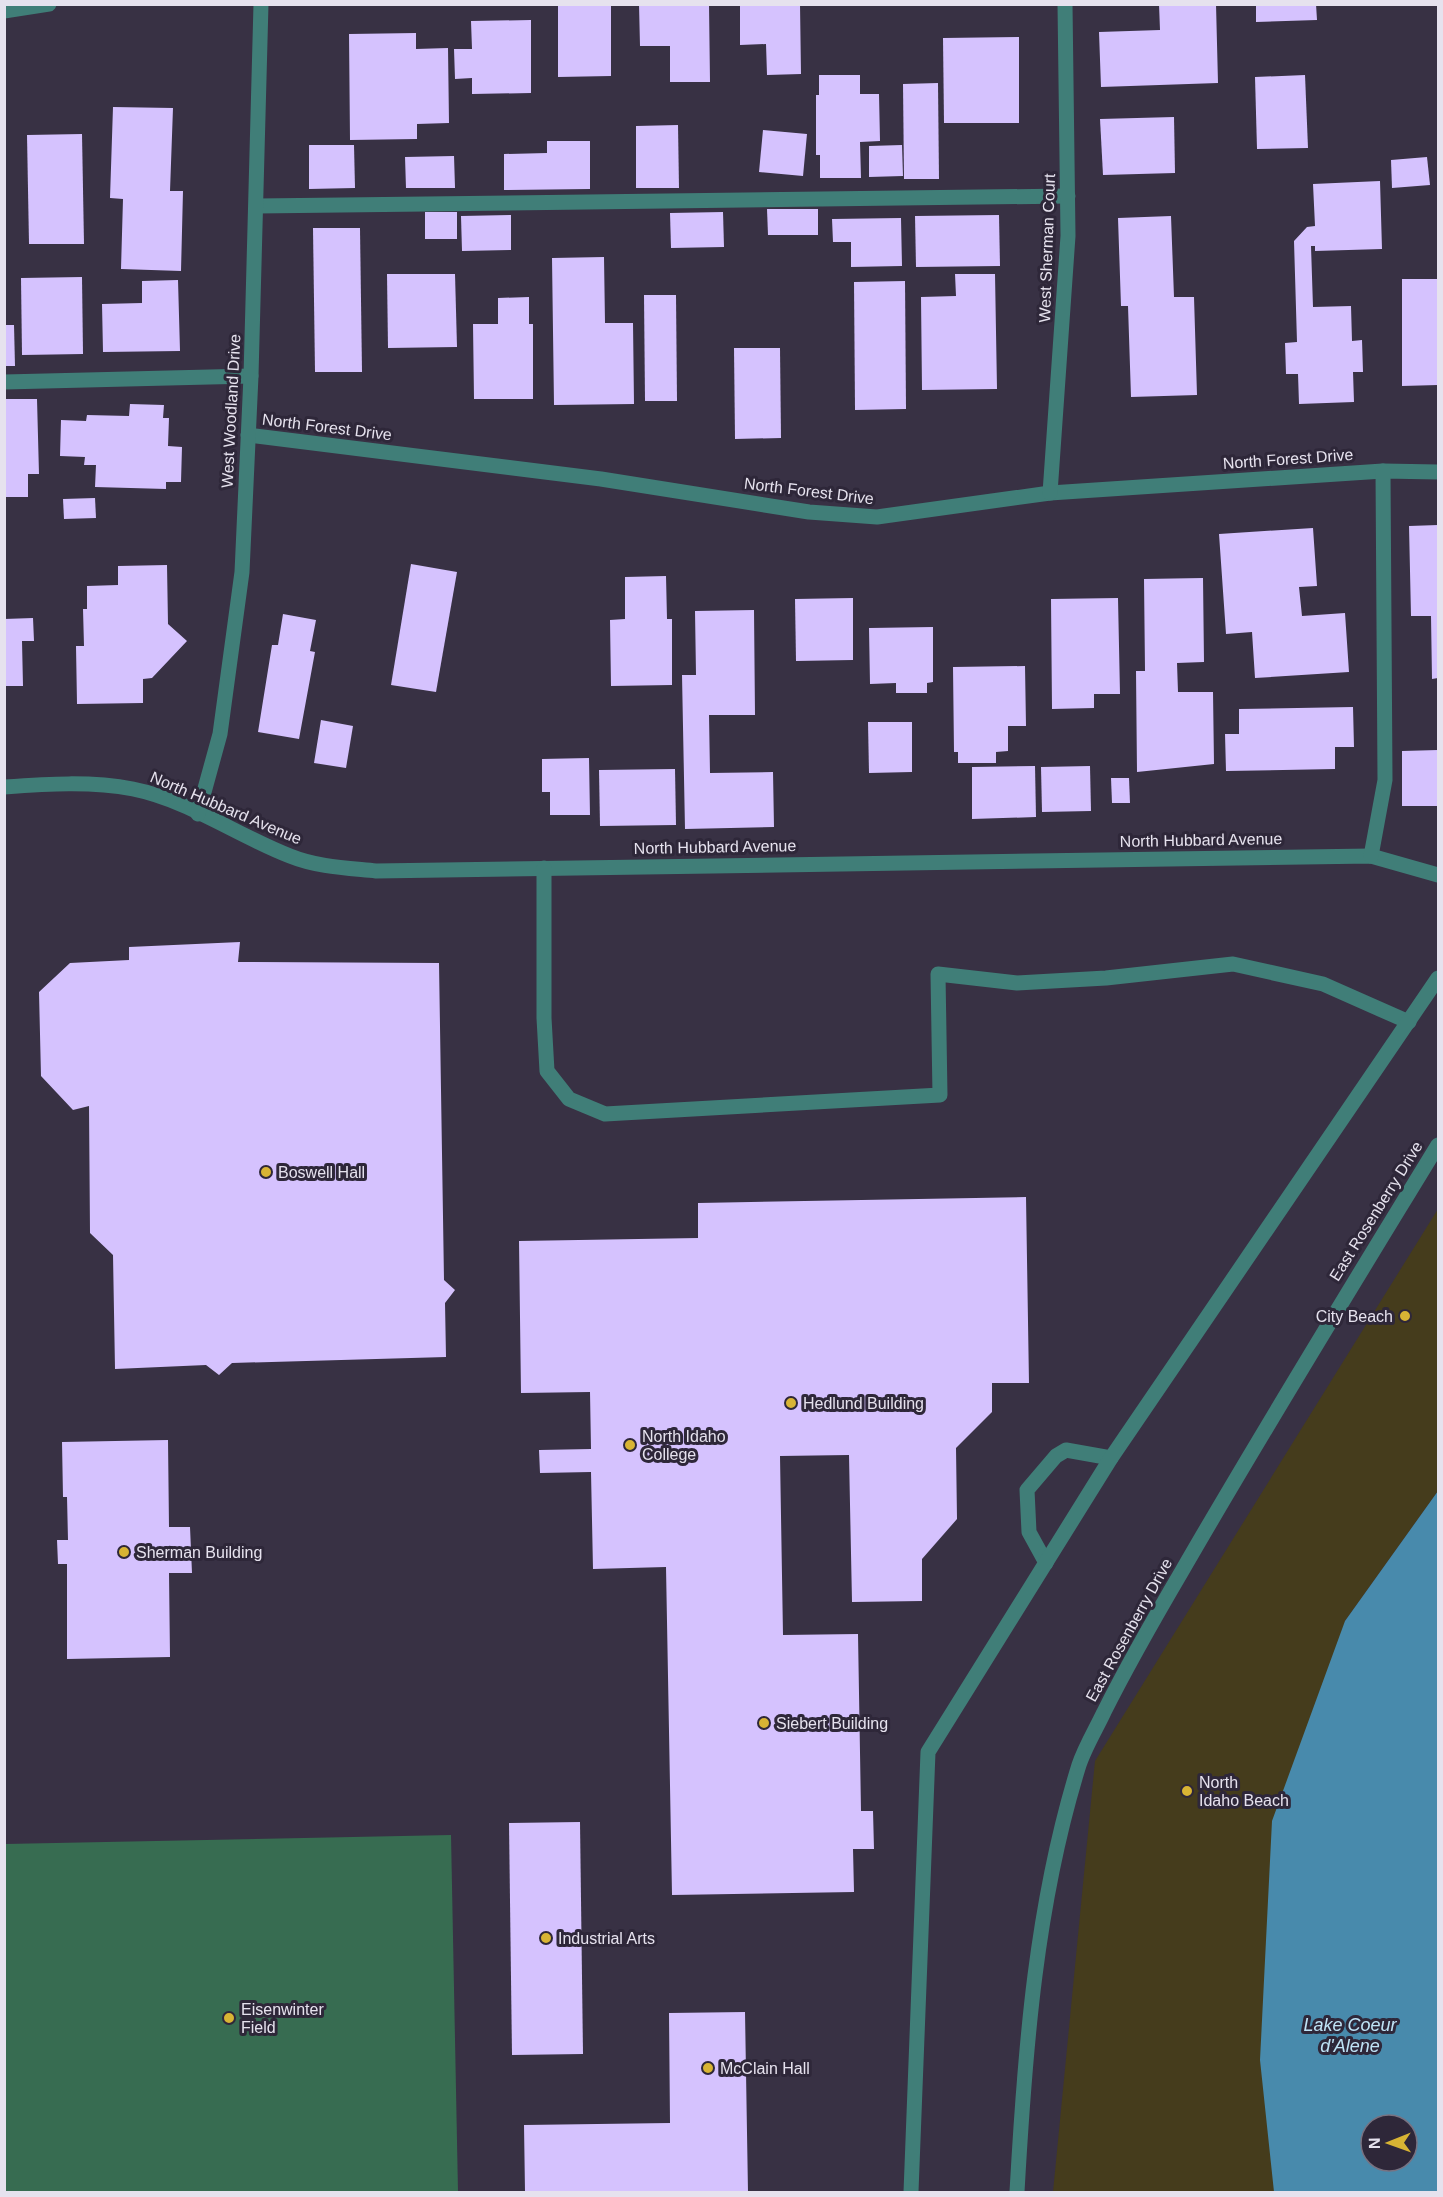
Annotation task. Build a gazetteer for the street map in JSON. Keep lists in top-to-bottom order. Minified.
{"streets":{"street":["West Sherman Court","West Woodland Drive","North Forest Drive","North Hubbard Avenue","East Rosenberry Drive"]},"crossings":[["West Sherman Court","North Forest Drive"],["West Woodland Drive","North Forest Drive"],["West Woodland Drive","North Hubbard Avenue"]],"water":["Lake Coeur d'Alene"],"places":["Boswell Hall","City Beach","Hedlund Building","North Idaho College","Sherman Building","Siebert Building","North Idaho Beach","Industrial Arts","Eisenwinter Field","McClain Hall"],"north":"left"}
